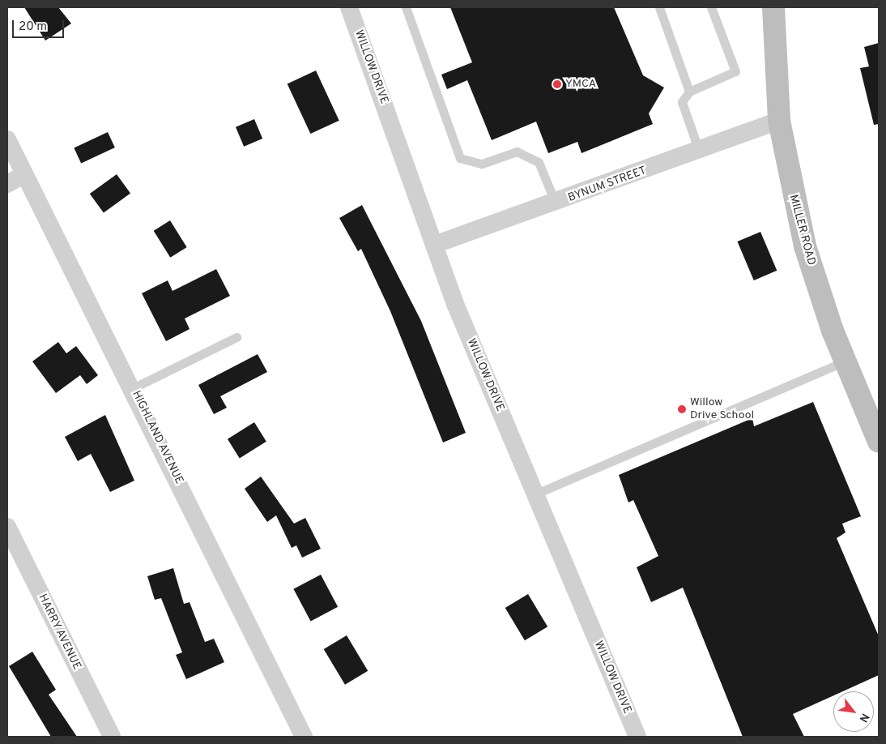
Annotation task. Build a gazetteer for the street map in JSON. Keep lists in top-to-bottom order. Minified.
{"streets":{"main road":["MILLER ROAD"],"street":["WILLOW DRIVE","BYNUM STREET","HIGHLAND AVENUE","HARRY AVENUE"]},"crossings":[["WILLOW DRIVE","BYNUM STREET"],["BYNUM STREET","MILLER ROAD"]],"places":["YMCA","Willow Drive School"],"scale_bar":"20 m","north":"bottom right"}
